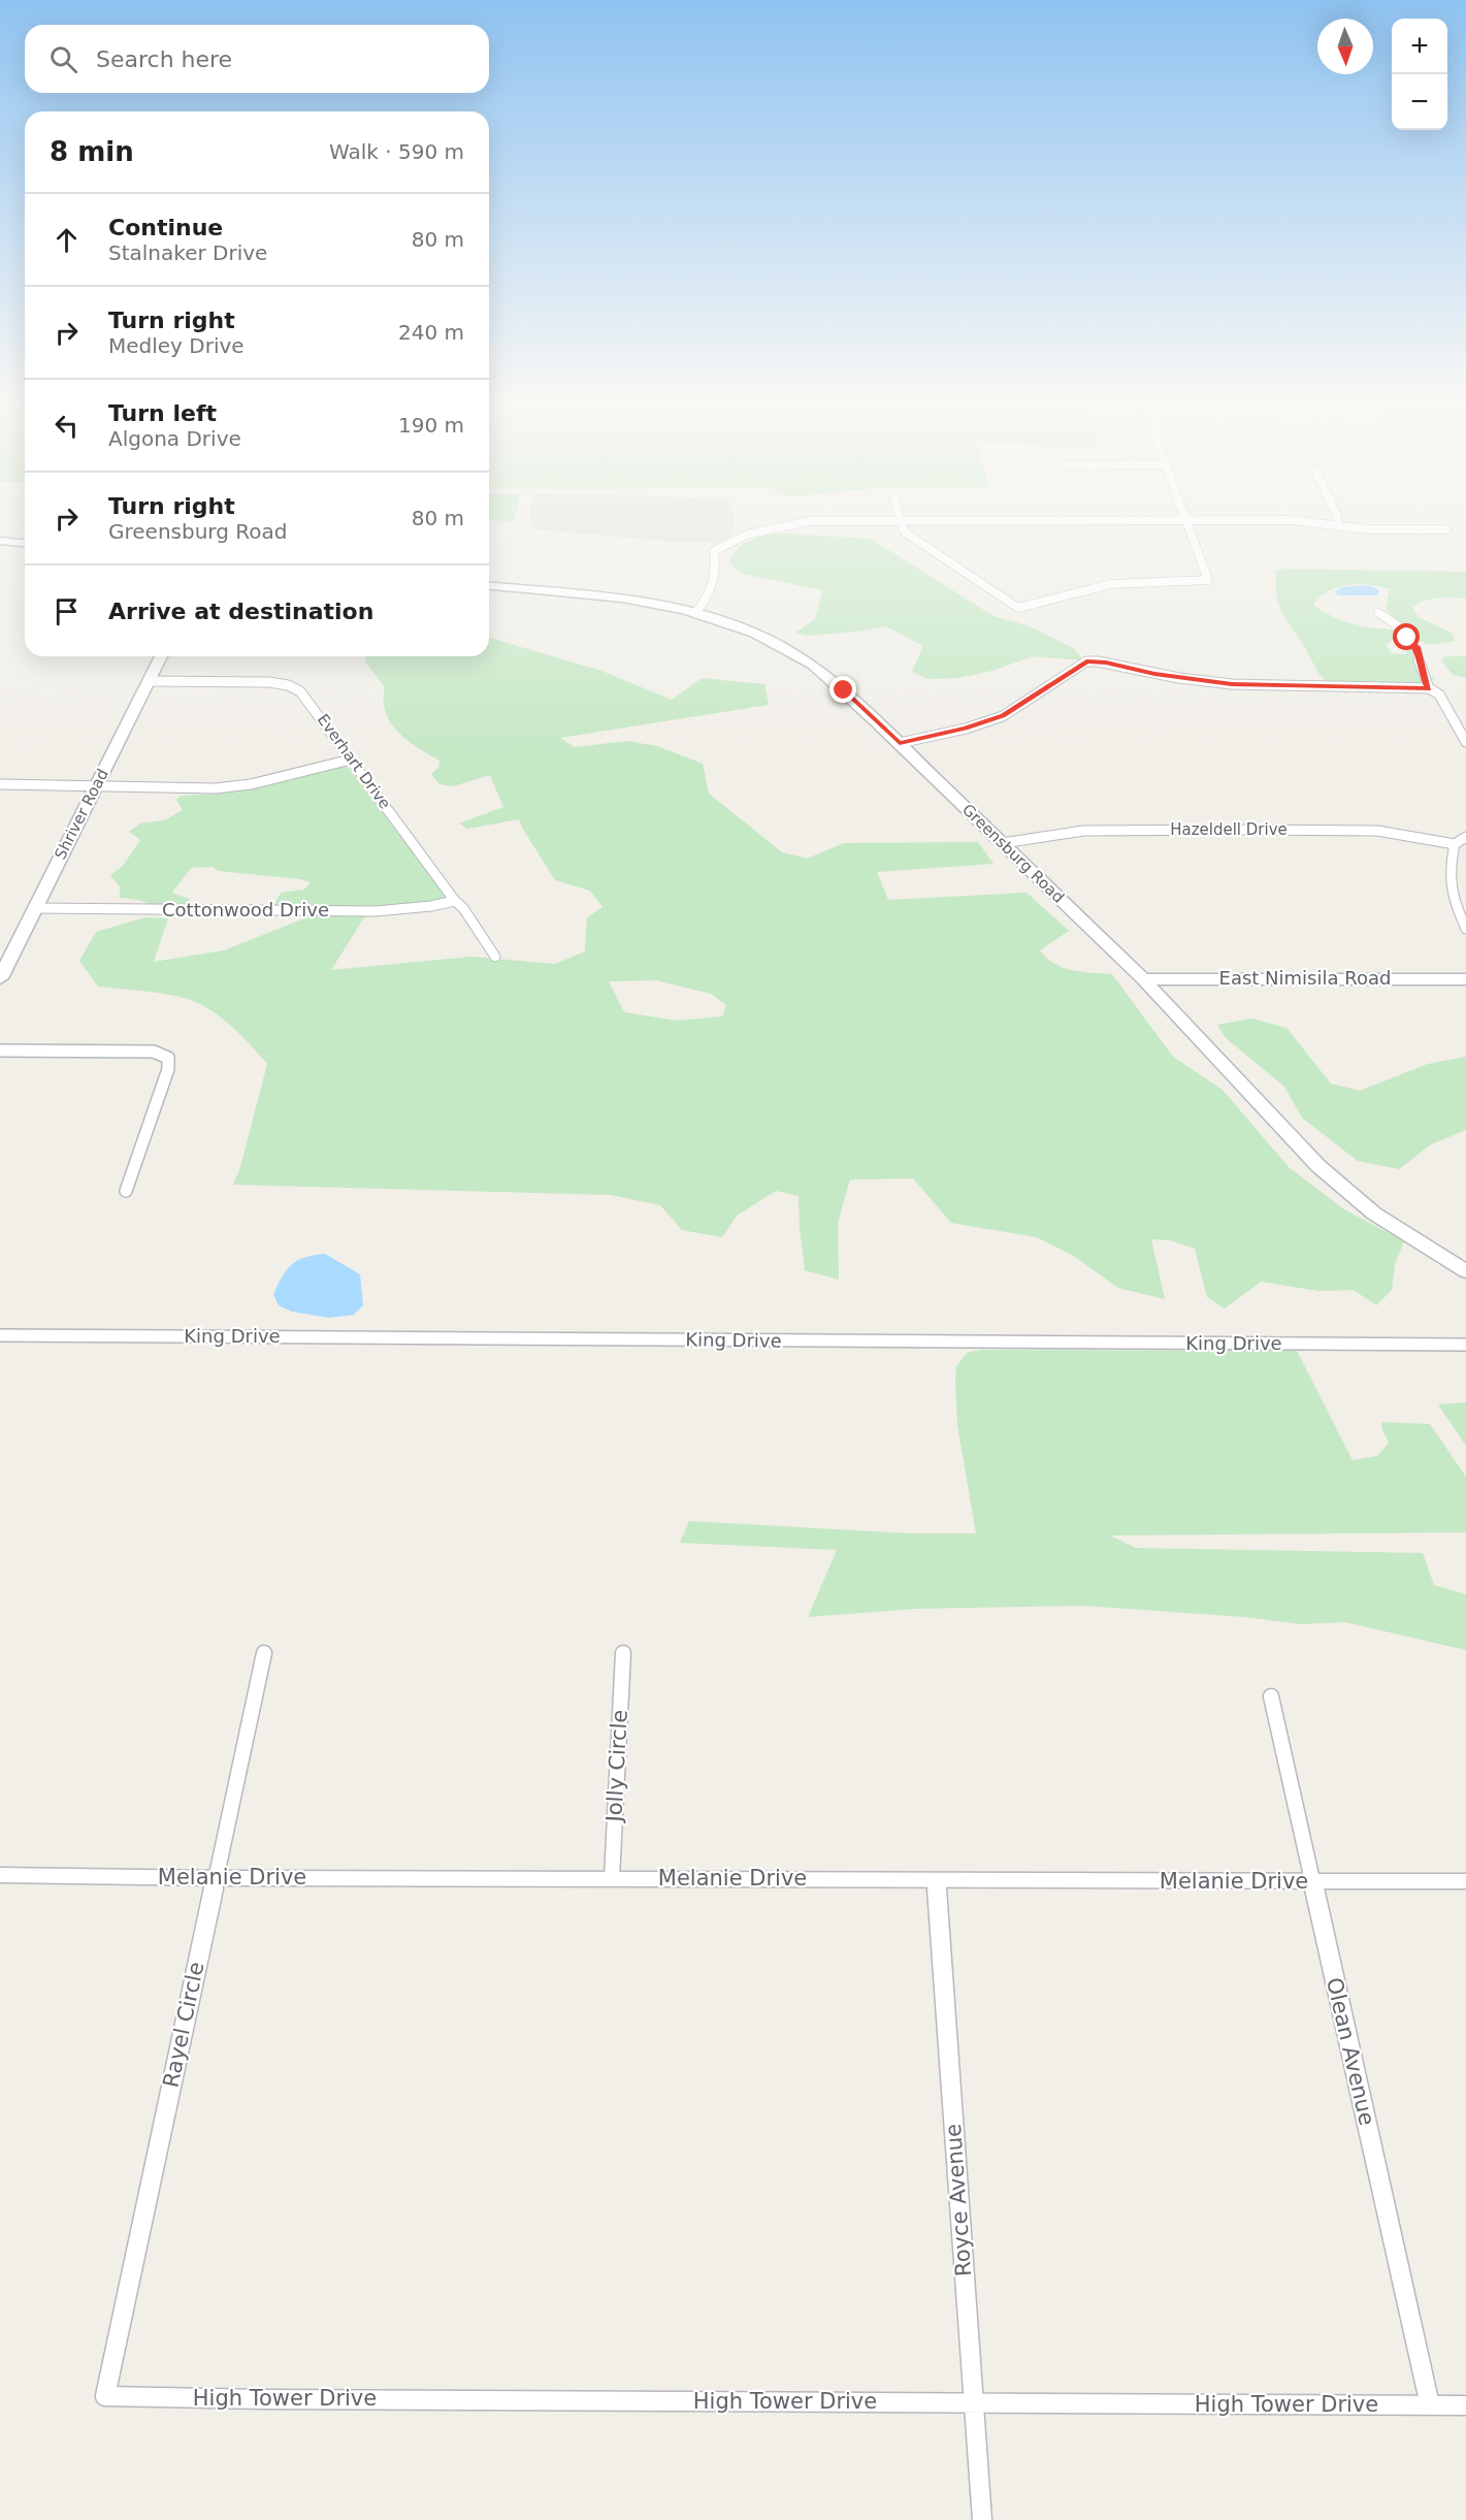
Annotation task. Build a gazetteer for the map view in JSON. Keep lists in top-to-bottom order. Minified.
{"streets":{"main road":["Shriver Road","Greensburg Road","East Nimisila Road"],"street":["Everhart Drive","Hazeldell Drive","Cottonwood Drive","King Drive","Jolly Circle","Melanie Drive","Rayel Circle","Olean Avenue","Royce Avenue","High Tower Drive"]},"crossings":[["Everhart Drive","Shriver Road"],["Everhart Drive","Cottonwood Drive"],["Shriver Road","Cottonwood Drive"],["Hazeldell Drive","Greensburg Road"],["Greensburg Road","East Nimisila Road"],["Jolly Circle","Melanie Drive"],["Melanie Drive","Rayel Circle"],["Melanie Drive","Olean Avenue"],["Melanie Drive","Royce Avenue"],["Rayel Circle","High Tower Drive"],["Olean Avenue","High Tower Drive"],["Royce Avenue","High Tower Drive"]],"north":"bottom","page":{"map_buttons":["+","−"],"search":"Search here","heading":["8 min","Walk · 590 m"],"list":[["Continue","Stalnaker Drive","80 m"],["Turn right","Medley Drive","240 m"],["Turn left","Algona Drive","190 m"],["Turn right","Greensburg Road","80 m"],"Arrive at destination"]}}
